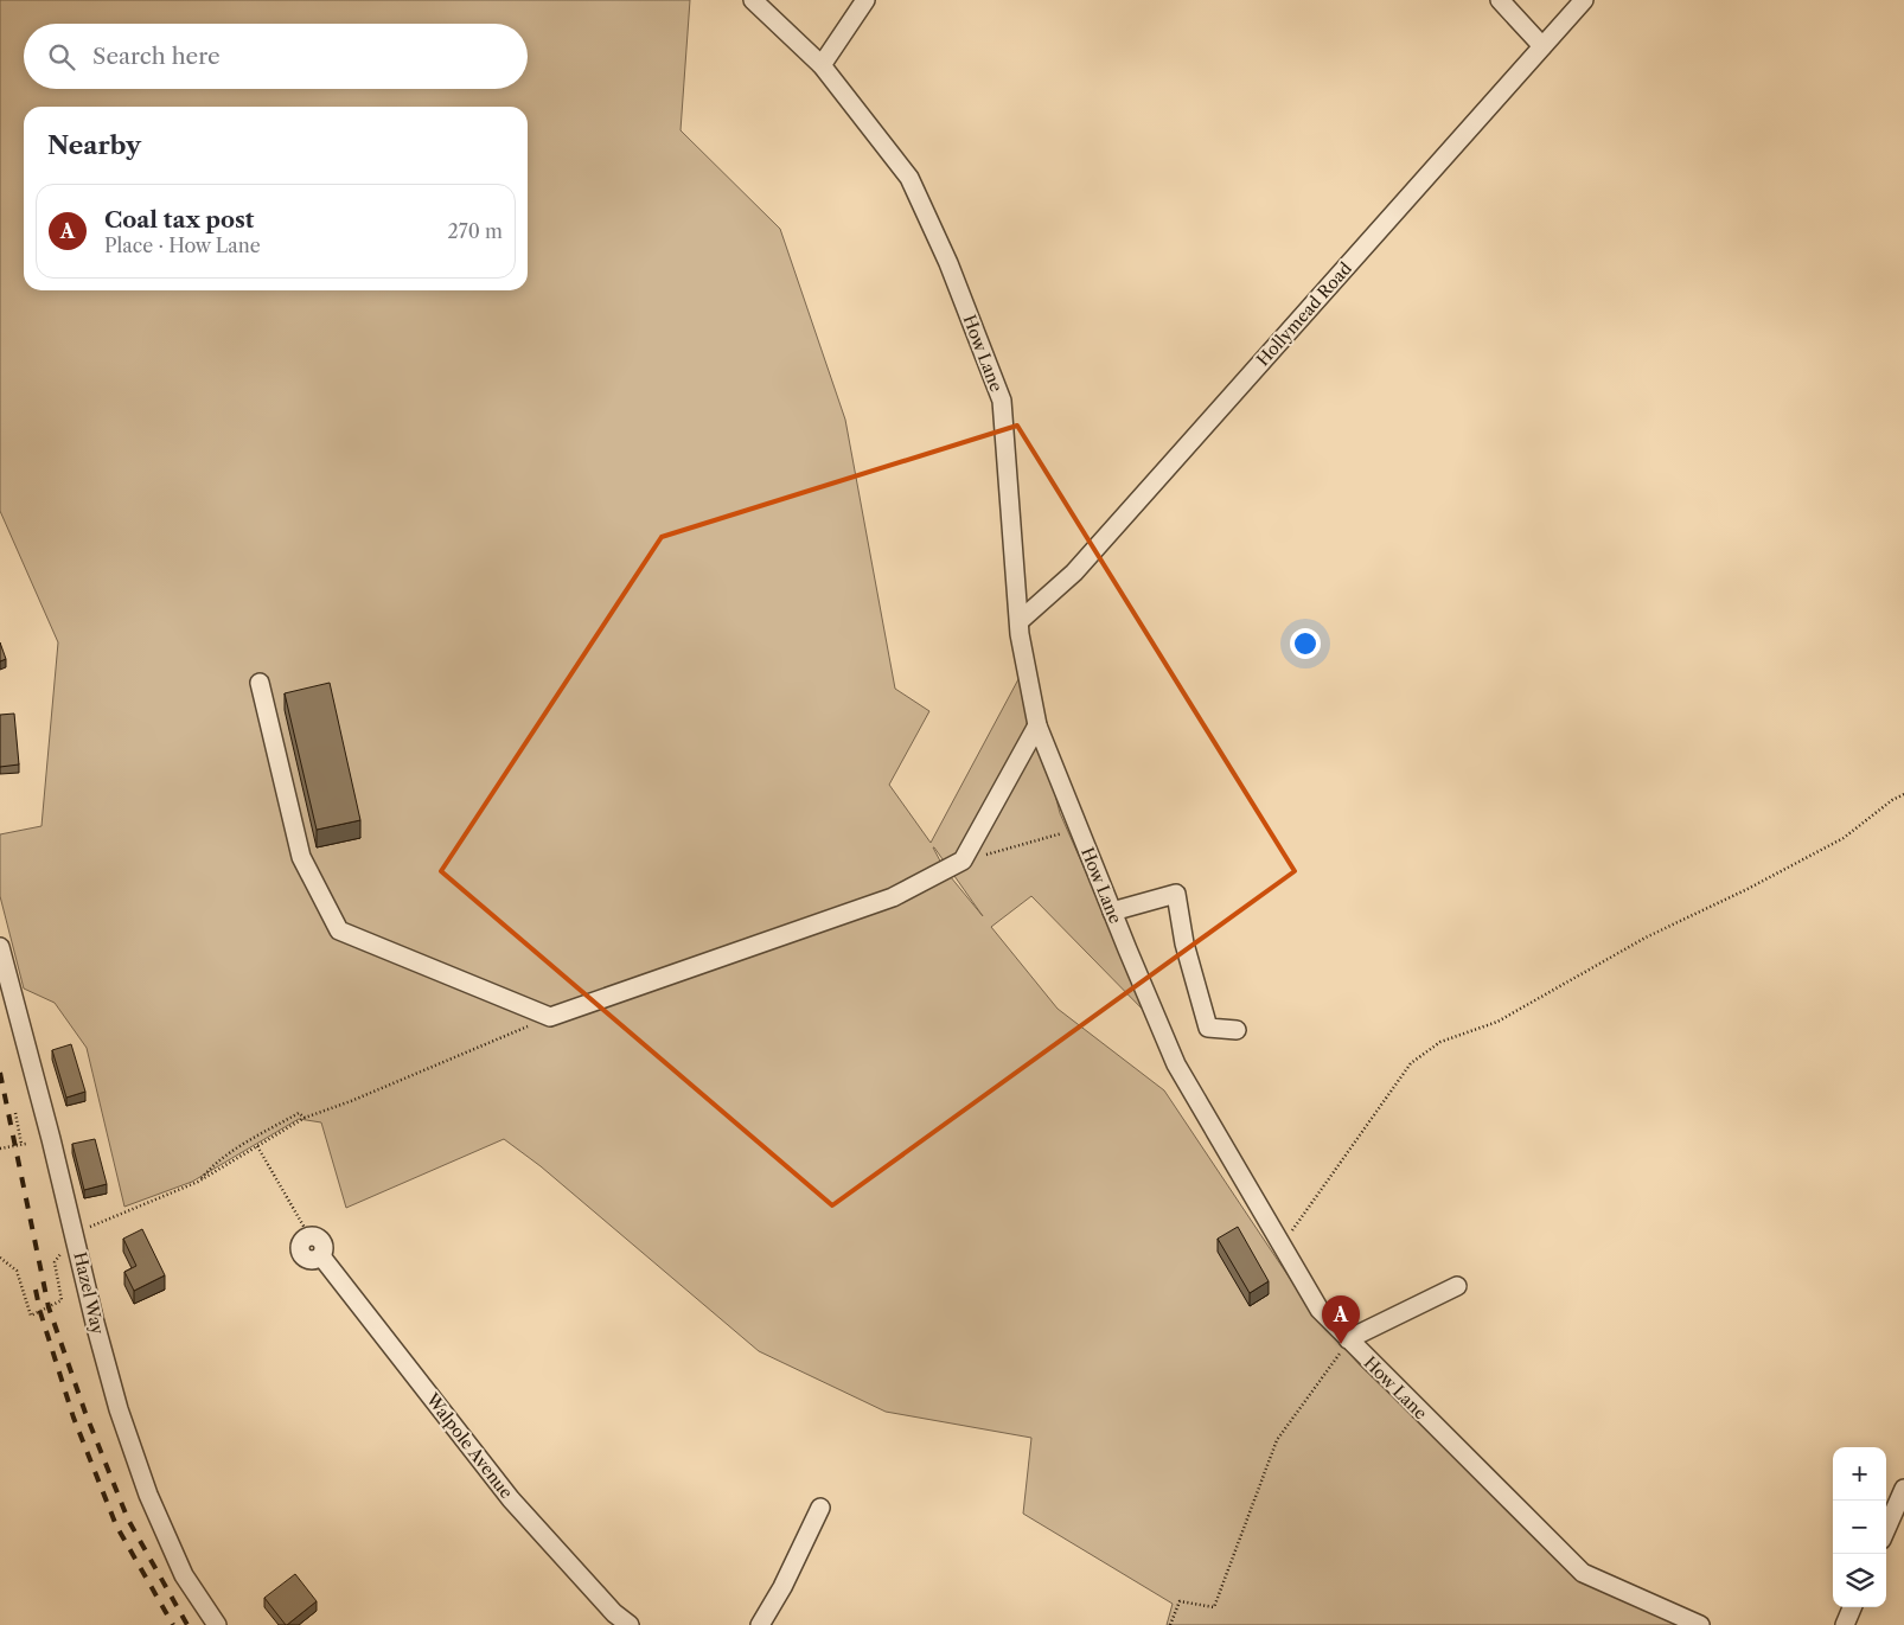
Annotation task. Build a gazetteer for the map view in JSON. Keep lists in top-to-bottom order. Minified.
{"streets":{"street":["Hollymead Road","How Lane","Hazel Way","Walpole Avenue"]},"crossings":[["Hollymead Road","How Lane"]],"page":{"search":"Search here","heading":"Nearby","list":[{"mark":"A","name":"Coal tax post","note":"Place · How Lane","value":"270 m"}],"pins":"A","map_buttons":["+","−"]}}
